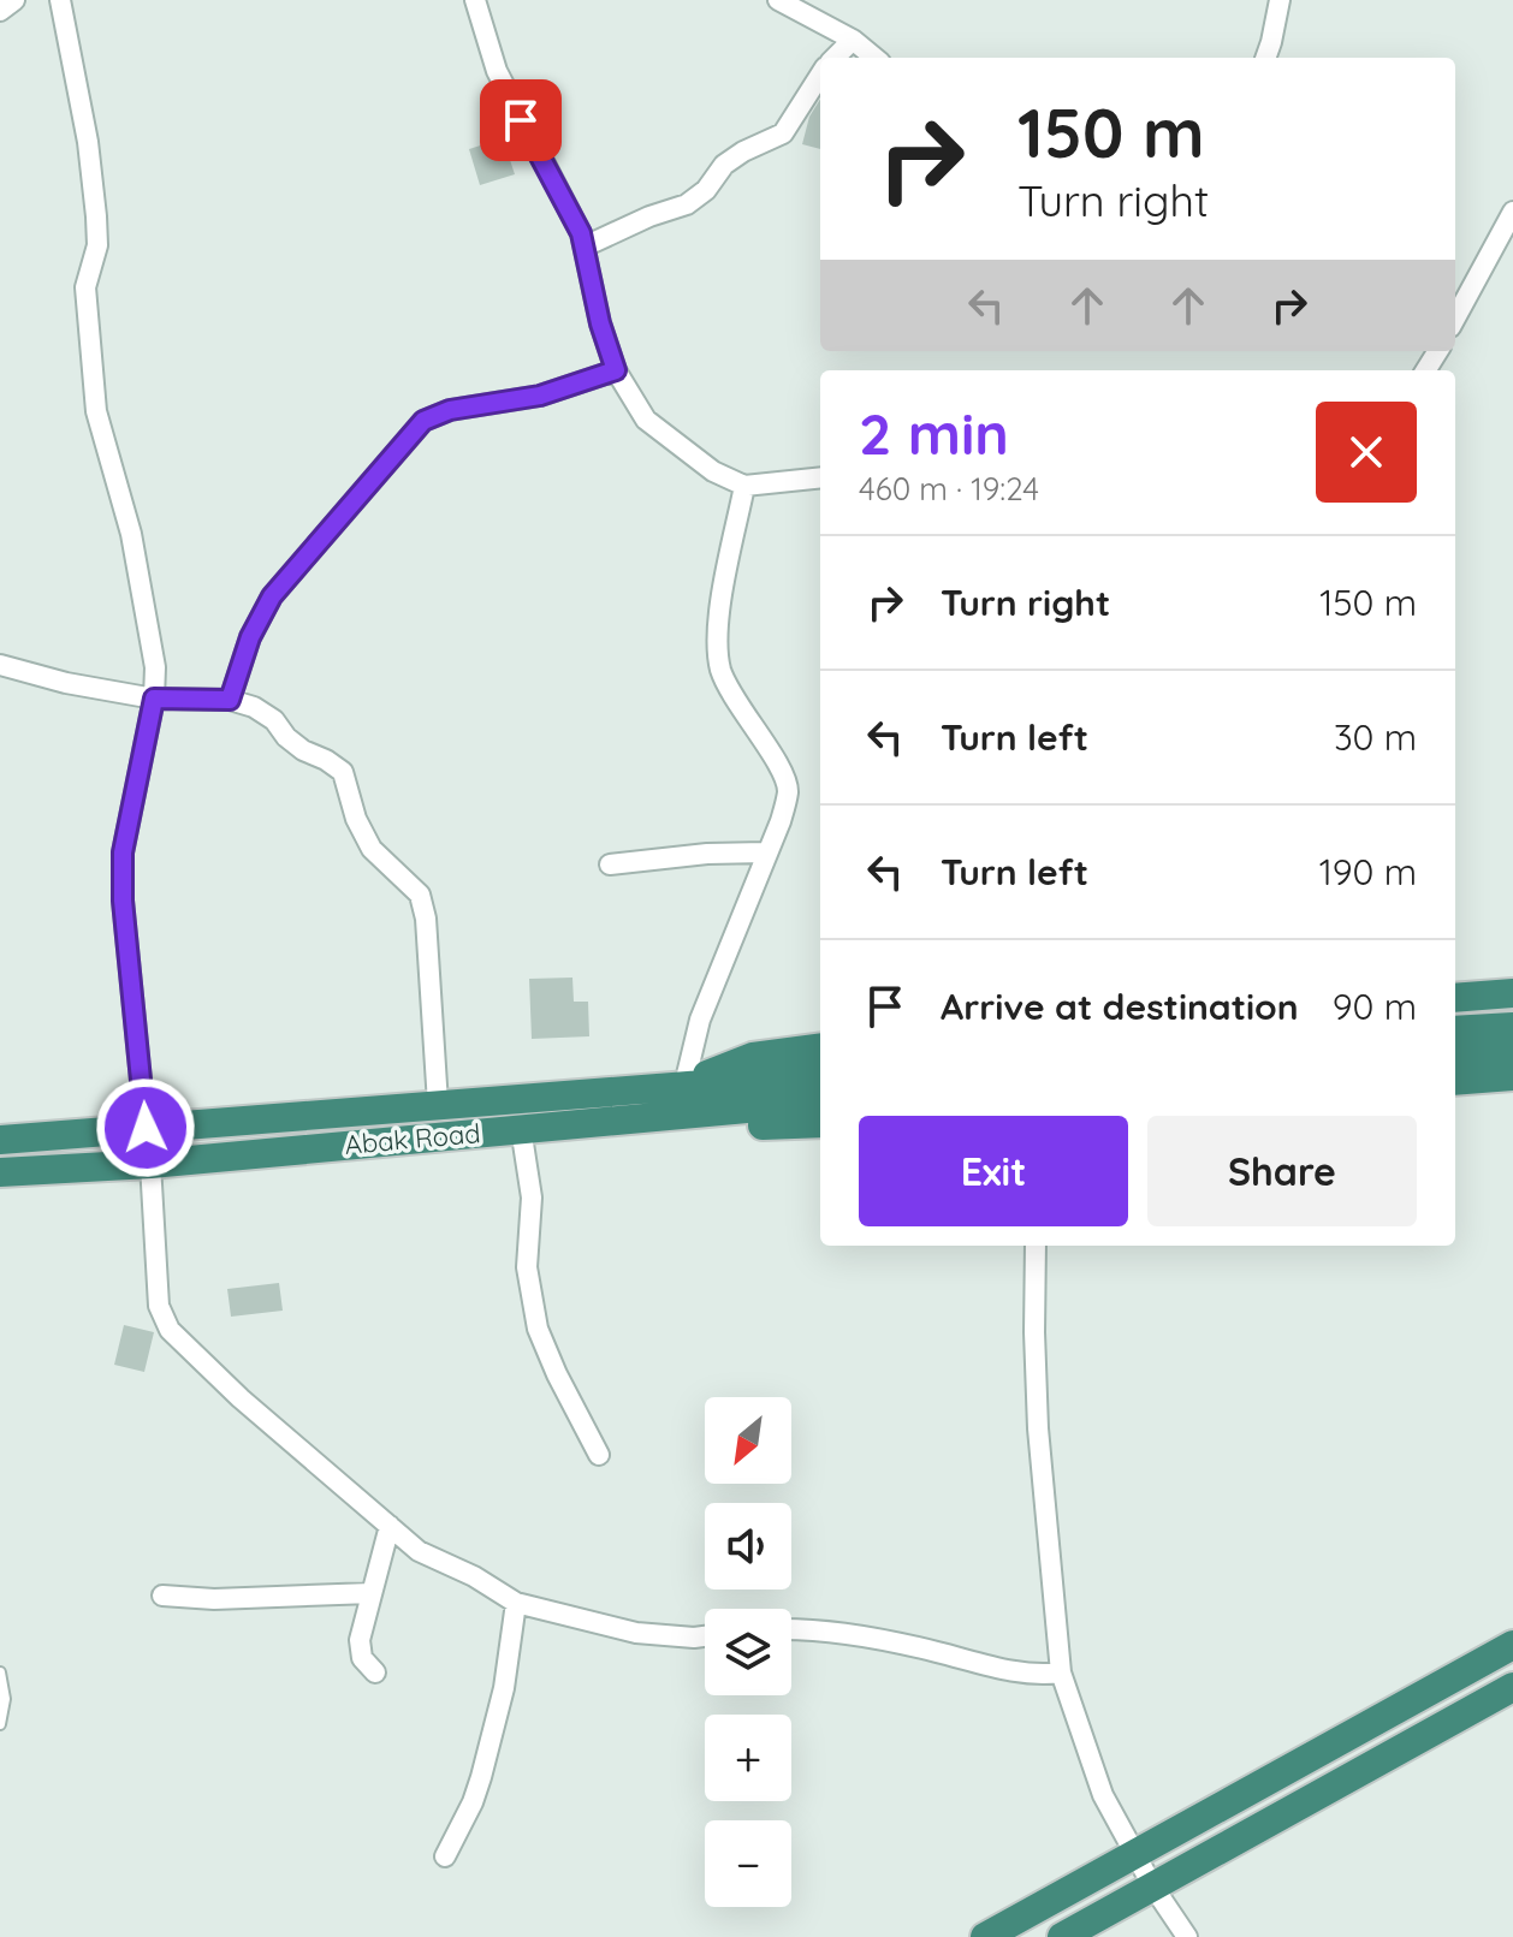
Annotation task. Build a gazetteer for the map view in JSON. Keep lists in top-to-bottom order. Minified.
{"streets":{"highway":["Abak Road"]},"north":"bottom left","page":{"turn":["150 m","Turn right"],"heading":["2 min","460 m · 19:24"],"list":[{"name":"Turn right","value":"150 m"},{"name":"Turn left","value":"30 m"},{"name":"Turn left","value":"190 m"},{"name":"Arrive at destination","value":"90 m"}],"buttons":["Exit","Share"],"map_buttons":["+","−"]}}
